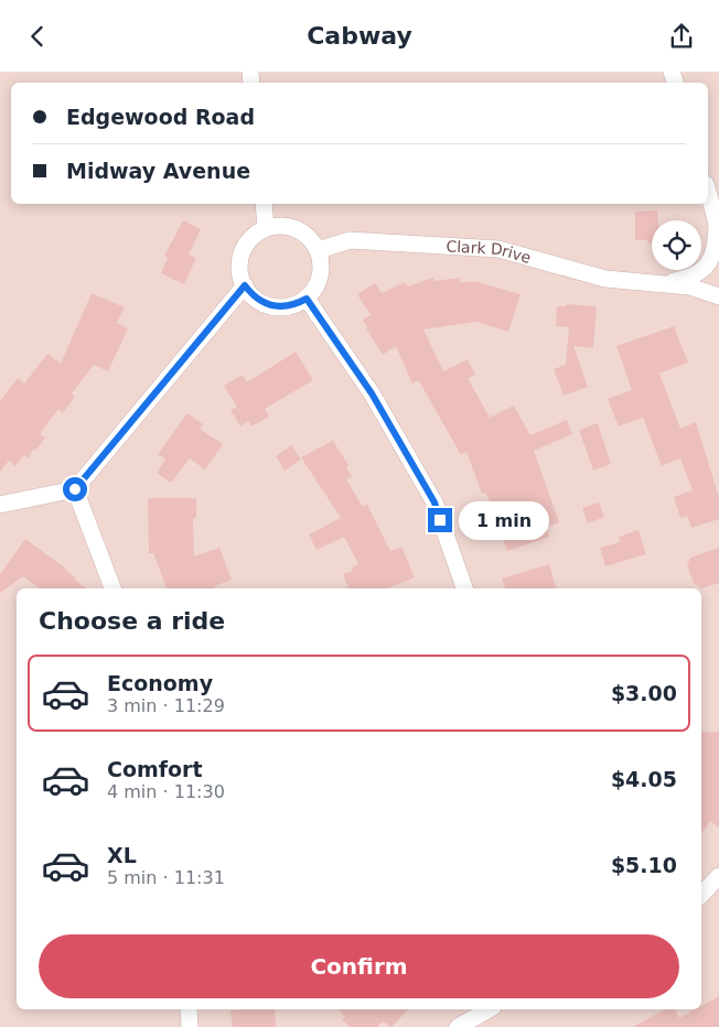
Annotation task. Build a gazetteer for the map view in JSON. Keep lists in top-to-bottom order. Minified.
{"streets":{"street":["Clark Drive"]},"page":{"header":"Cabway","banner":["Edgewood Road","Midway Avenue"],"bubble":"1 min","heading":"Choose a ride","list":[{"name":"Economy","note":"3 min · 11:29","value":"$3.00"},{"name":"Comfort","note":"4 min · 11:30","value":"$4.05"},{"name":"XL","note":"5 min · 11:31","value":"$5.10"}],"buttons":"Confirm"}}
